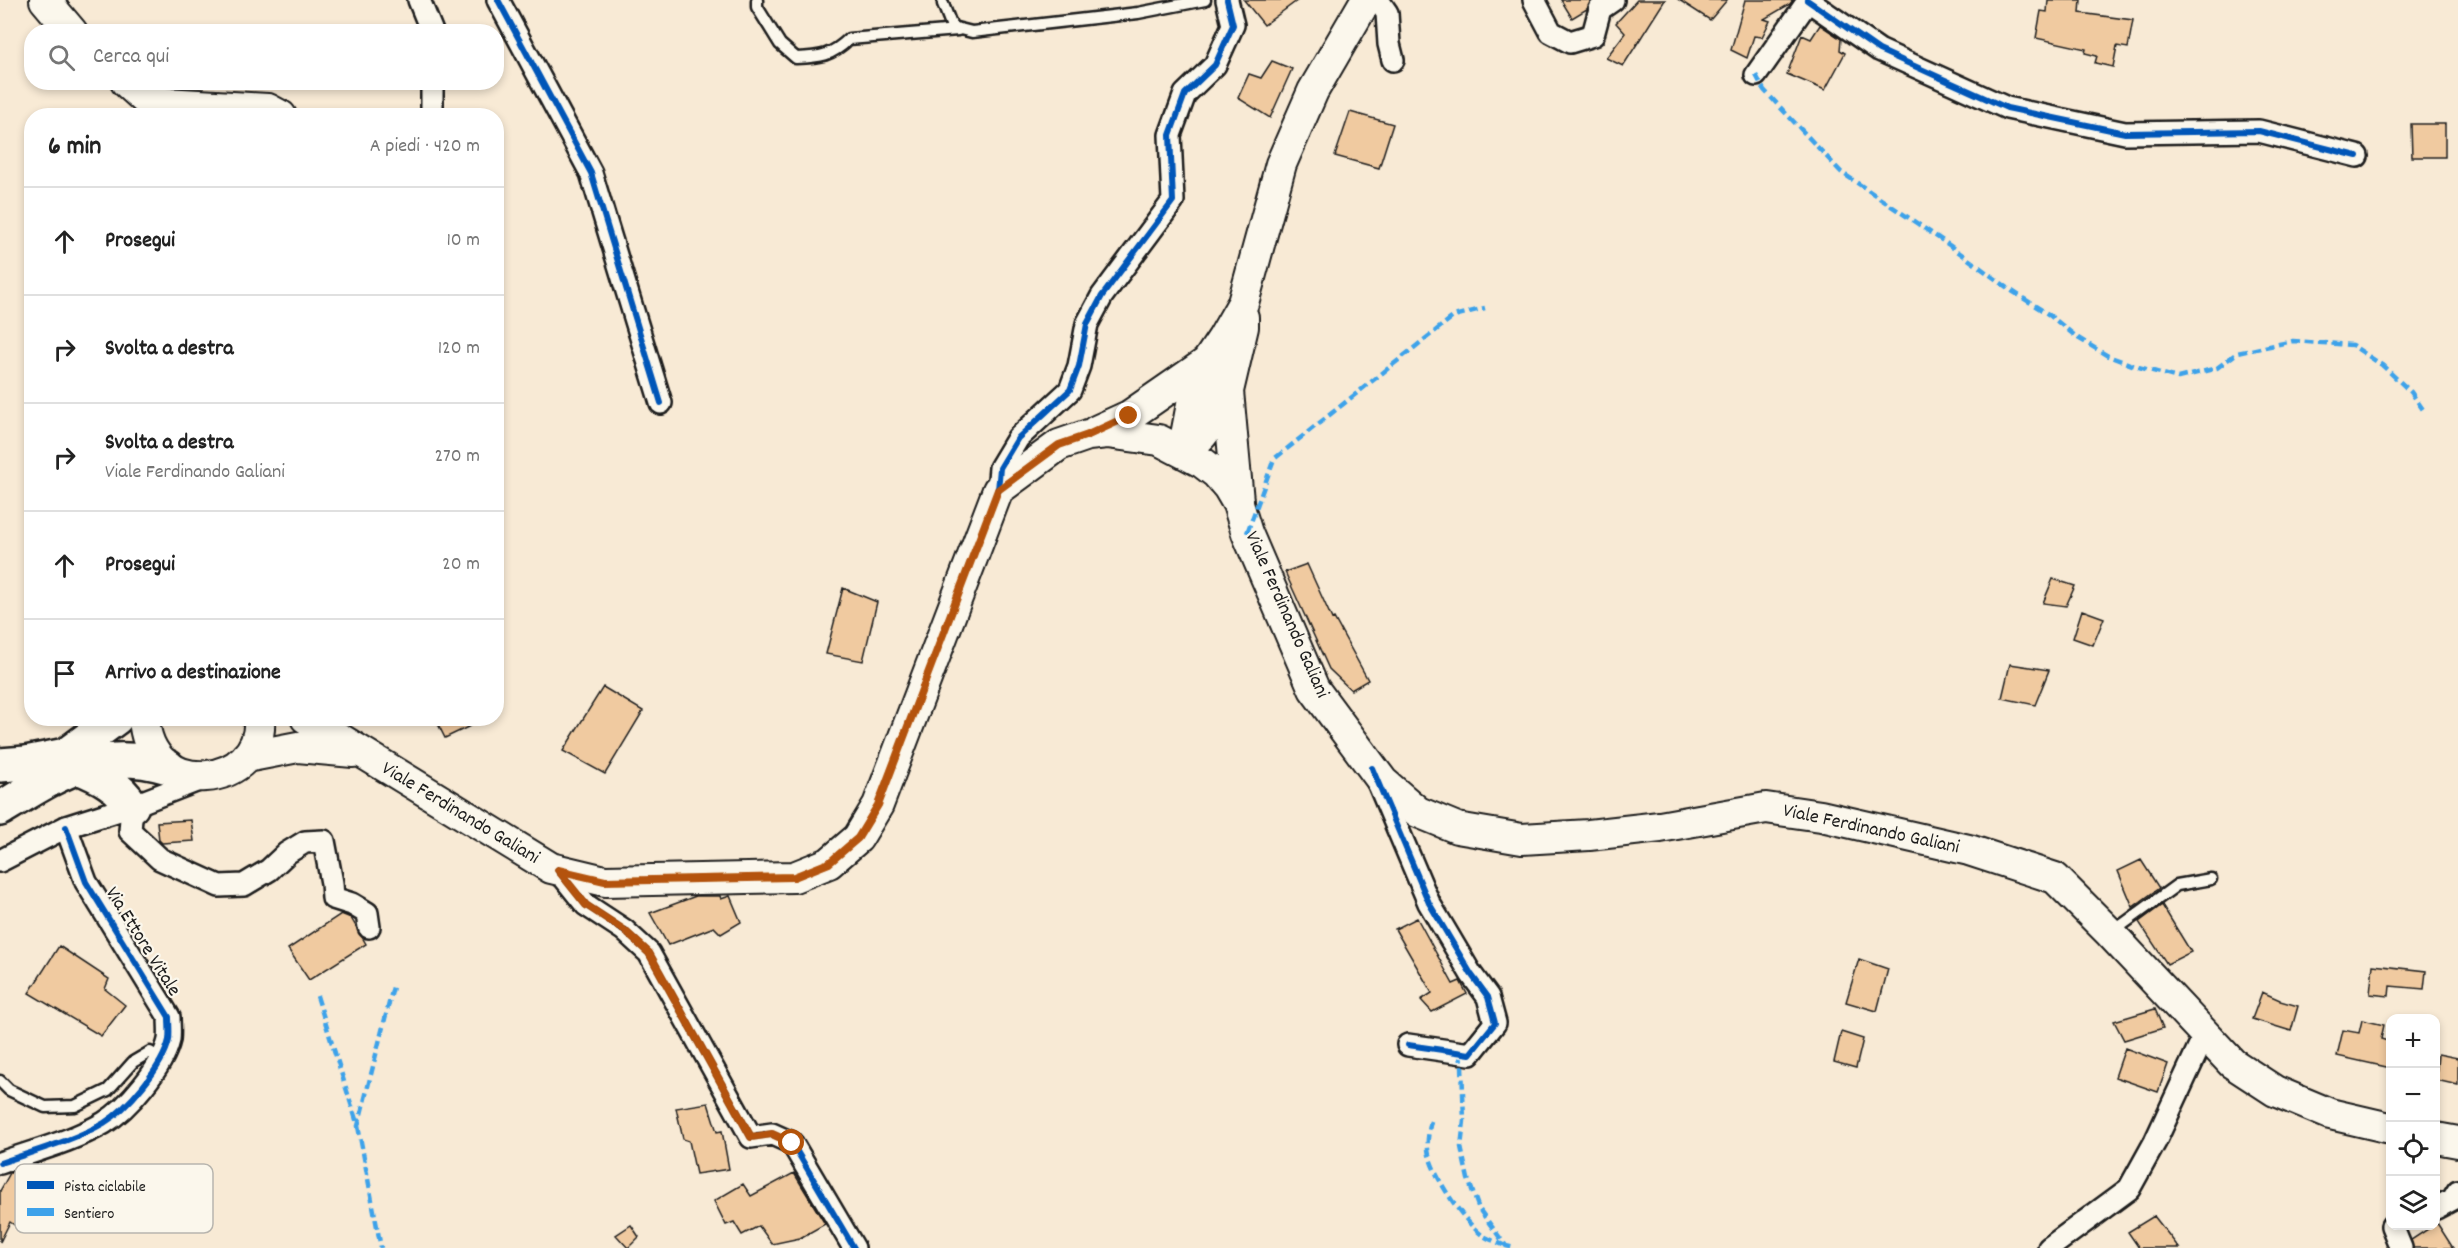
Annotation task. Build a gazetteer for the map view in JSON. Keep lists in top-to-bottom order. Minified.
{"streets":{"main road":["Viale Ferdinando Galiani"],"street":["Via Ettore Vitale"]},"legend":["Pista ciclabile","Sentiero"],"page":{"search":"Cerca qui","heading":["6 min","A piedi · 420 m"],"list":[["Prosegui","10 m"],["Svolta a destra","120 m"],["Svolta a destra","Viale Ferdinando Galiani","270 m"],["Prosegui","20 m"],"Arrivo a destinazione"],"map_buttons":["+","−"]}}
